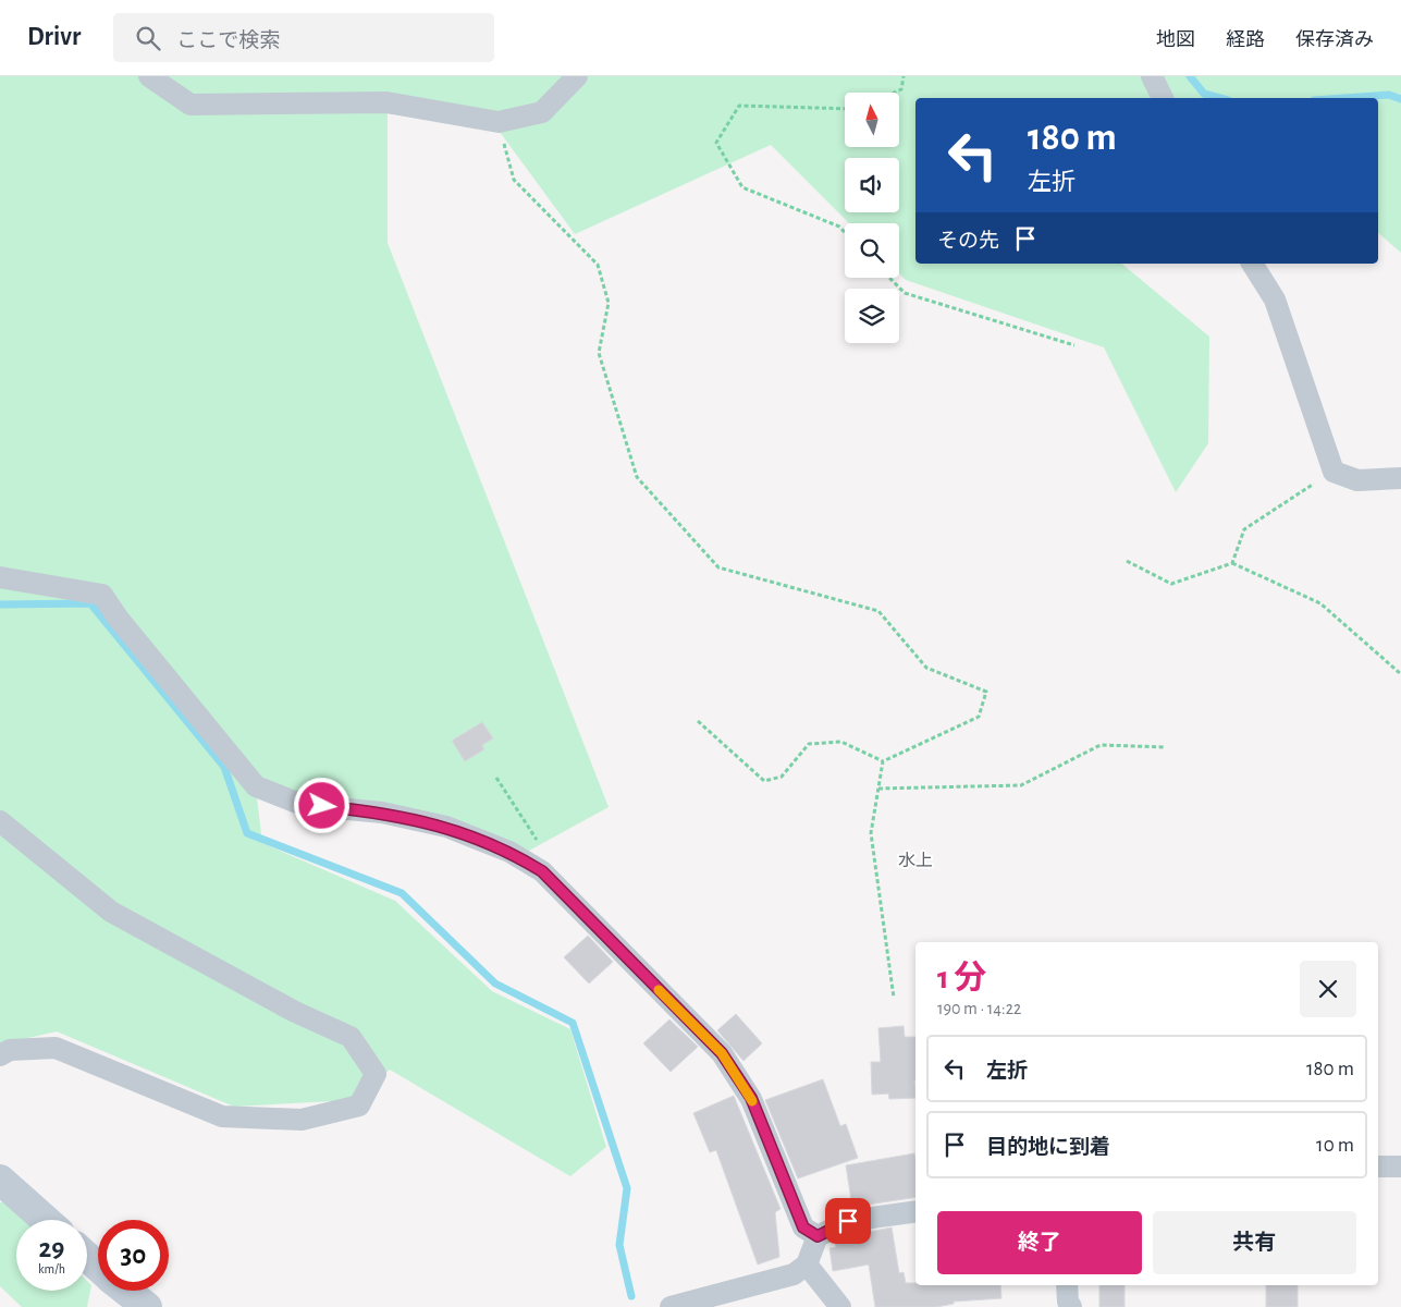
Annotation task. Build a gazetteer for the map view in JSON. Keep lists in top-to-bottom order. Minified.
{"districts":["水上"],"north":"top","page":{"header":"Drivr","search":"ここで検索","nav":["地図","経路","保存済み"],"turn":["180 m","左折"],"then":"その先","heading":["1 分","190 m · 14:22"],"list":[{"name":"左折","value":"180 m"},{"name":"目的地に到着","value":"10 m"}],"buttons":["終了","共有"],"speed":"29 km/h","limit":"30"}}
